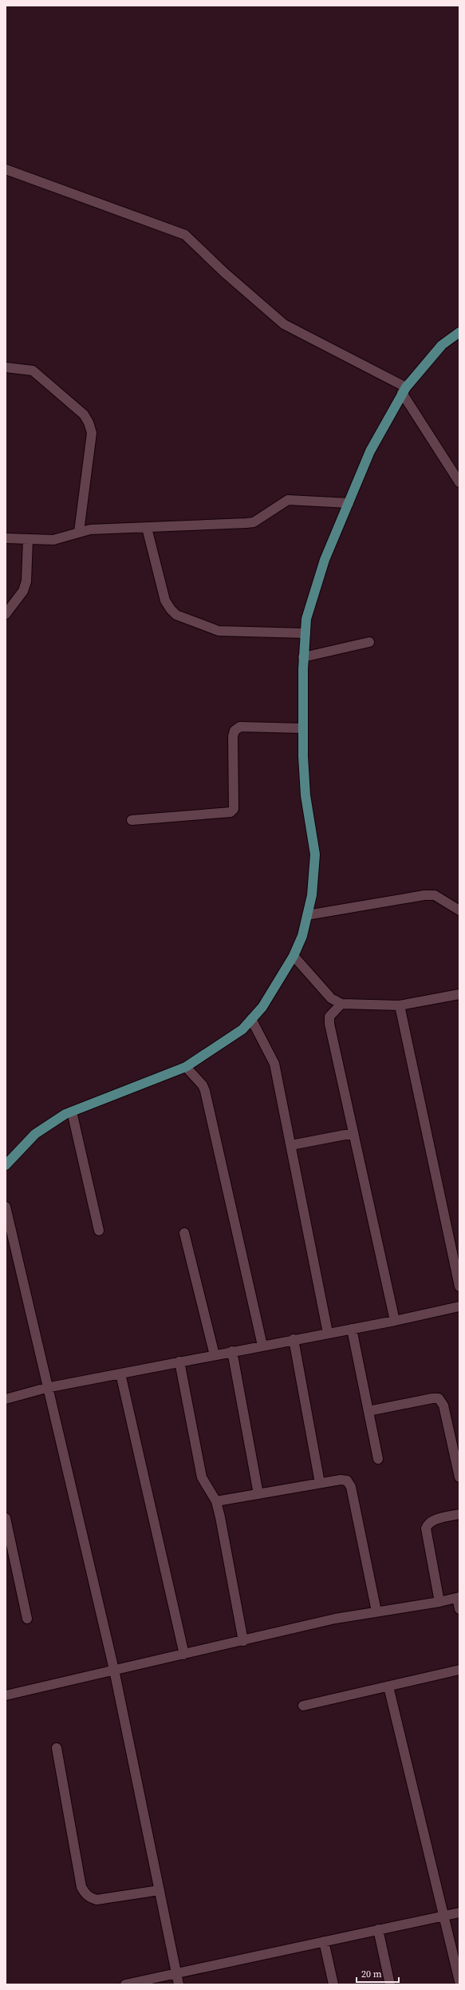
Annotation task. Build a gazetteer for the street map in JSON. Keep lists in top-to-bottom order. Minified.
{"scale_bar":"20 m"}
